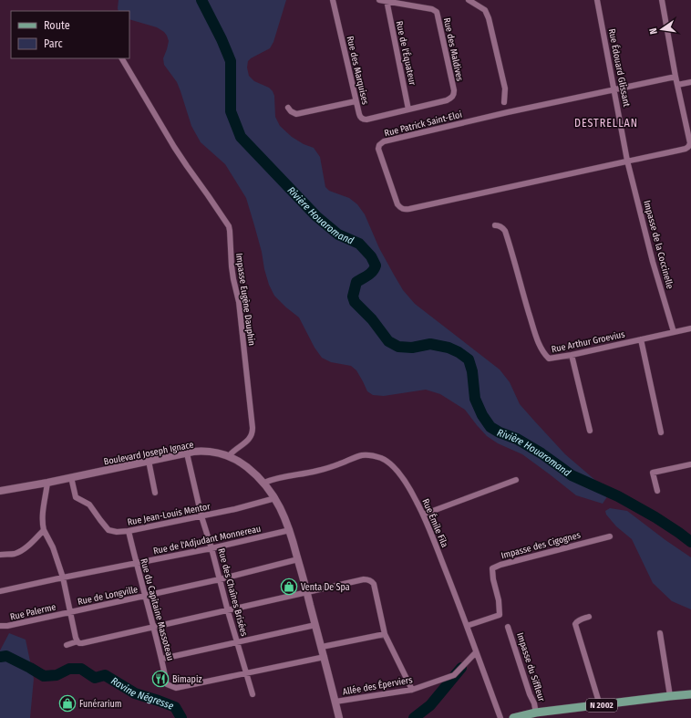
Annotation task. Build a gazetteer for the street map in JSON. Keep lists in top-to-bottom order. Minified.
{"streets":{"main road":["Boulevard Joseph Ignace","N 2002"],"street":["Rue des Maldives","Rue de l'Équateur","Rue Édouard Glissant","Rue des Marquises","Rue Patrick Saint-Eloi","Impasse de la Coccinelle","Impasse Eugène Dauphin","Rue Arthur Groevius","Rue Jean-Louis Mentor","Rue Émile Fila","Rue de l'Adjudant Monnereau","Impasse des Cigognes","Rue des Chaînes Brisées","Rue de Longville","Rue du Capitaine Massoteau","Rue Palerme","Impasse du Siffleur","Allée des Éperviers"]},"crossings":[["Rue des Maldives","Rue de l'Équateur"],["Rue des Maldives","Rue des Marquises"],["Rue de l'Équateur","Rue des Marquises"],["Rue Édouard Glissant","Rue Patrick Saint-Eloi"],["Rue Édouard Glissant","Impasse de la Coccinelle"],["Rue Patrick Saint-Eloi","Impasse de la Coccinelle"],["Impasse de la Coccinelle","Rue Arthur Groevius"],["Impasse Eugène Dauphin","Boulevard Joseph Ignace"],["Boulevard Joseph Ignace","Rue Jean-Louis Mentor"],["Boulevard Joseph Ignace","Rue Émile Fila"],["Boulevard Joseph Ignace","Rue de l'Adjudant Monnereau"],["Boulevard Joseph Ignace","Rue des Chaînes Brisées"],["Boulevard Joseph Ignace","Rue de Longville"],["Boulevard Joseph Ignace","Rue du Capitaine Massoteau"],["Boulevard Joseph Ignace","Allée des Éperviers"],["Rue Jean-Louis Mentor","Rue des Chaînes Brisées"],["Rue Jean-Louis Mentor","Rue du Capitaine Massoteau"],["Rue Émile Fila","Impasse des Cigognes"],["Rue Émile Fila","Allée des Éperviers"],["Rue de l'Adjudant Monnereau","Rue des Chaînes Brisées"],["Rue de l'Adjudant Monnereau","Rue du Capitaine Massoteau"],["Rue des Chaînes Brisées","Rue de Longville"],["Rue des Chaînes Brisées","Rue du Capitaine Massoteau"],["Rue de Longville","Rue du Capitaine Massoteau"],["Rue de Longville","Rue Palerme"],["Impasse du Siffleur","N 2002"]],"districts":["DESTRELLAN"],"water":["Rivière Houaromand","Ravine Négresse"],"places":{"shop":["Venta De Spa","Funérarium"],"restaurant":["Bimapiz"]},"legend":["Route","Parc"],"north":"left"}
